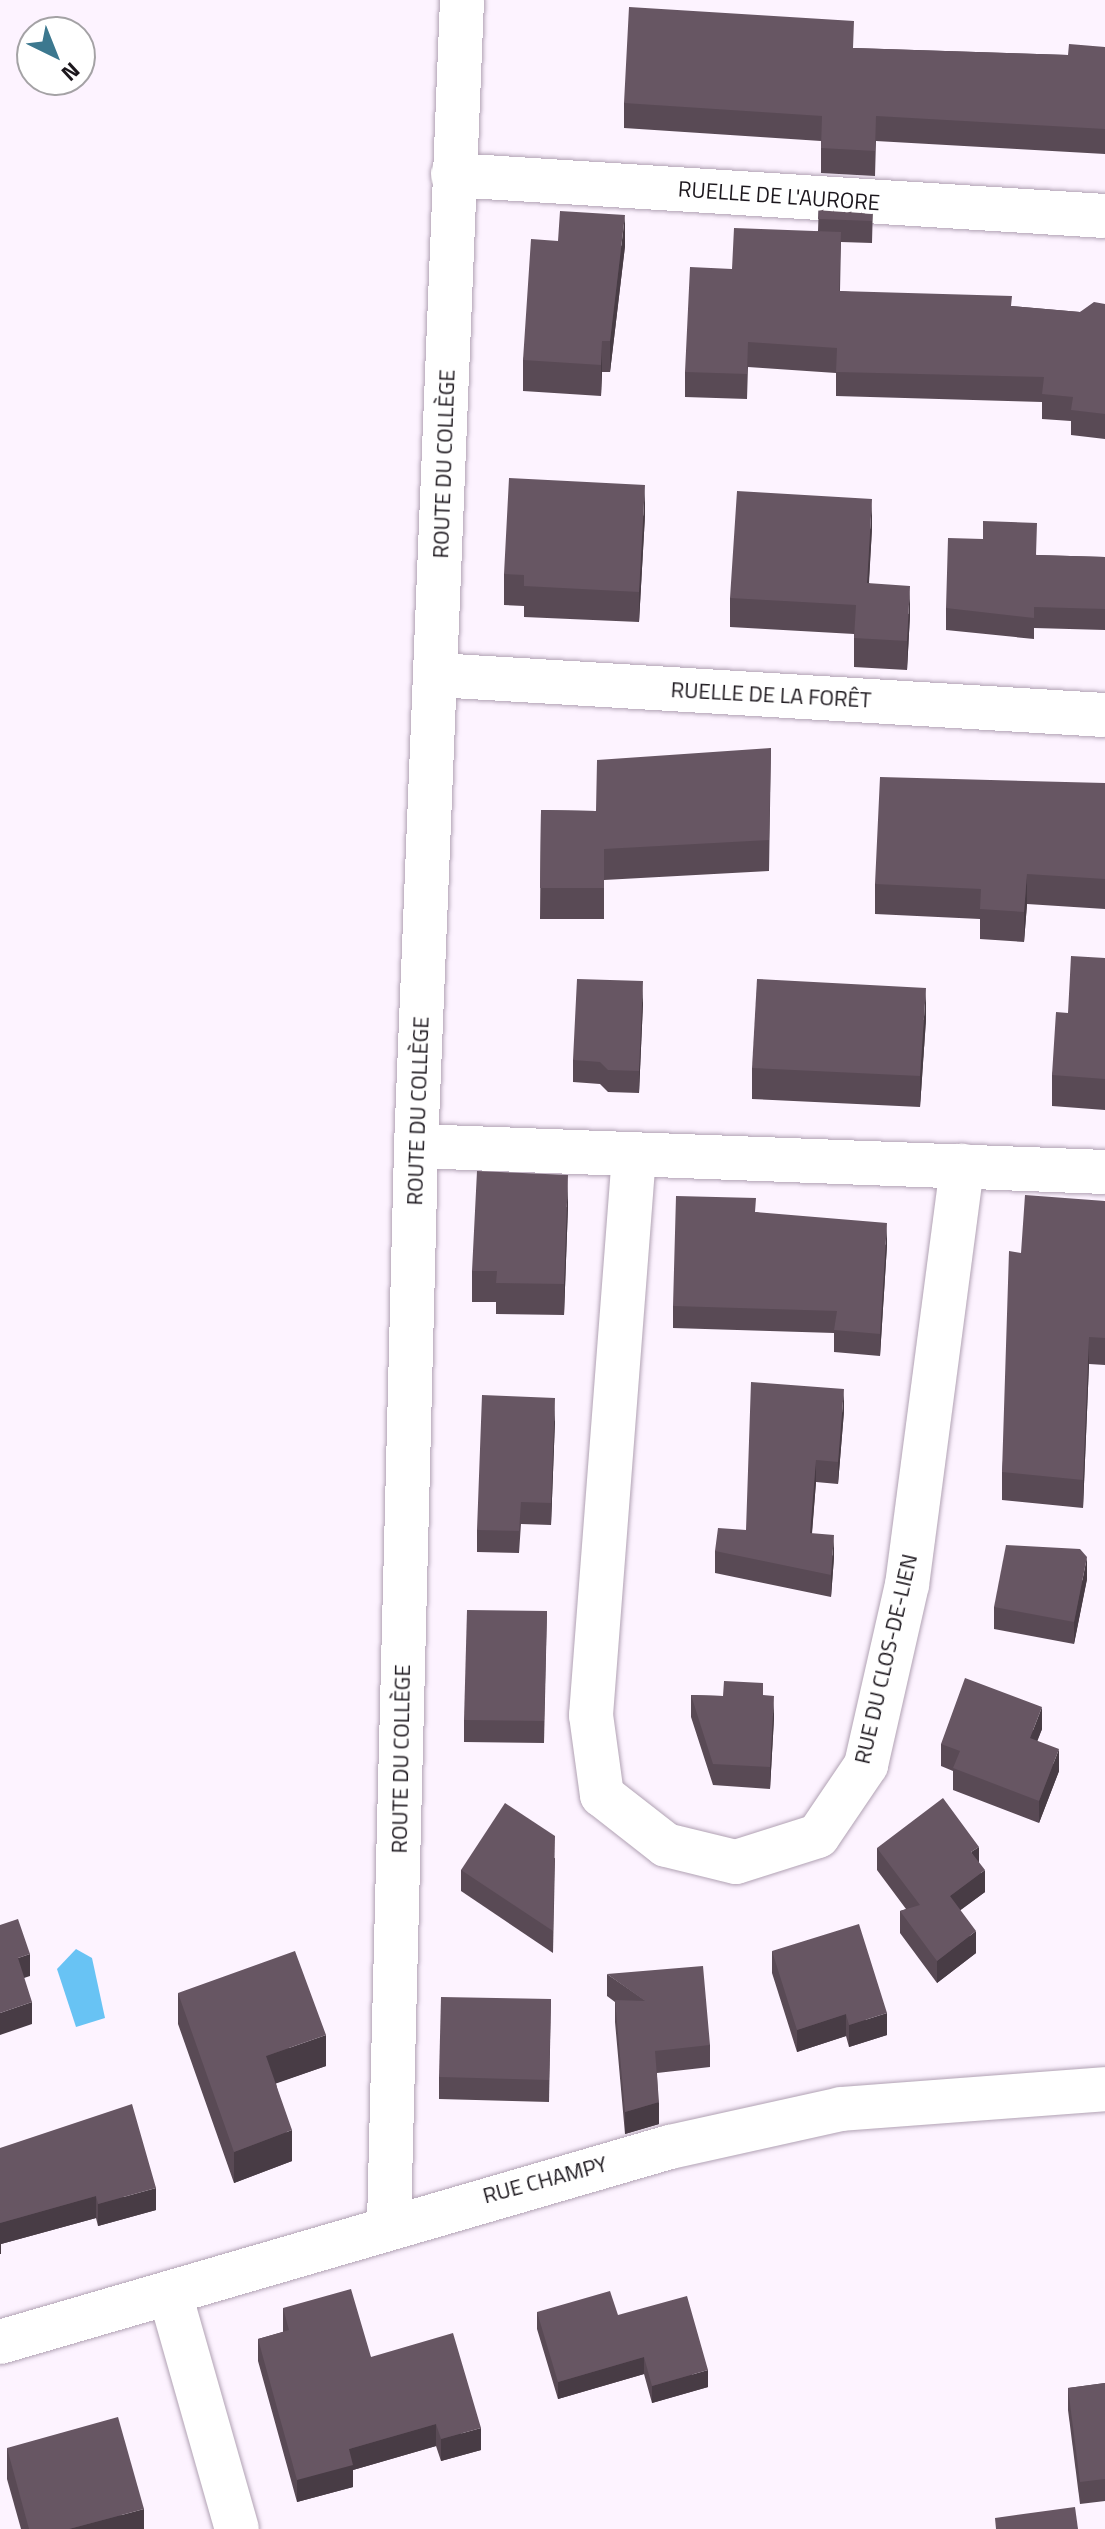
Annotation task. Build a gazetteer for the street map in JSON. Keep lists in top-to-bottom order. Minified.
{"streets":{"street":["RUELLE DE L'AURORE","ROUTE DU COLLÈGE","RUELLE DE LA FORÊT","RUE DU CLOS-DE-LIEN","RUE CHAMPY"]},"crossings":[["RUELLE DE L'AURORE","ROUTE DU COLLÈGE"],["ROUTE DU COLLÈGE","RUELLE DE LA FORÊT"],["ROUTE DU COLLÈGE","RUE CHAMPY"]],"north":"bottom right"}
